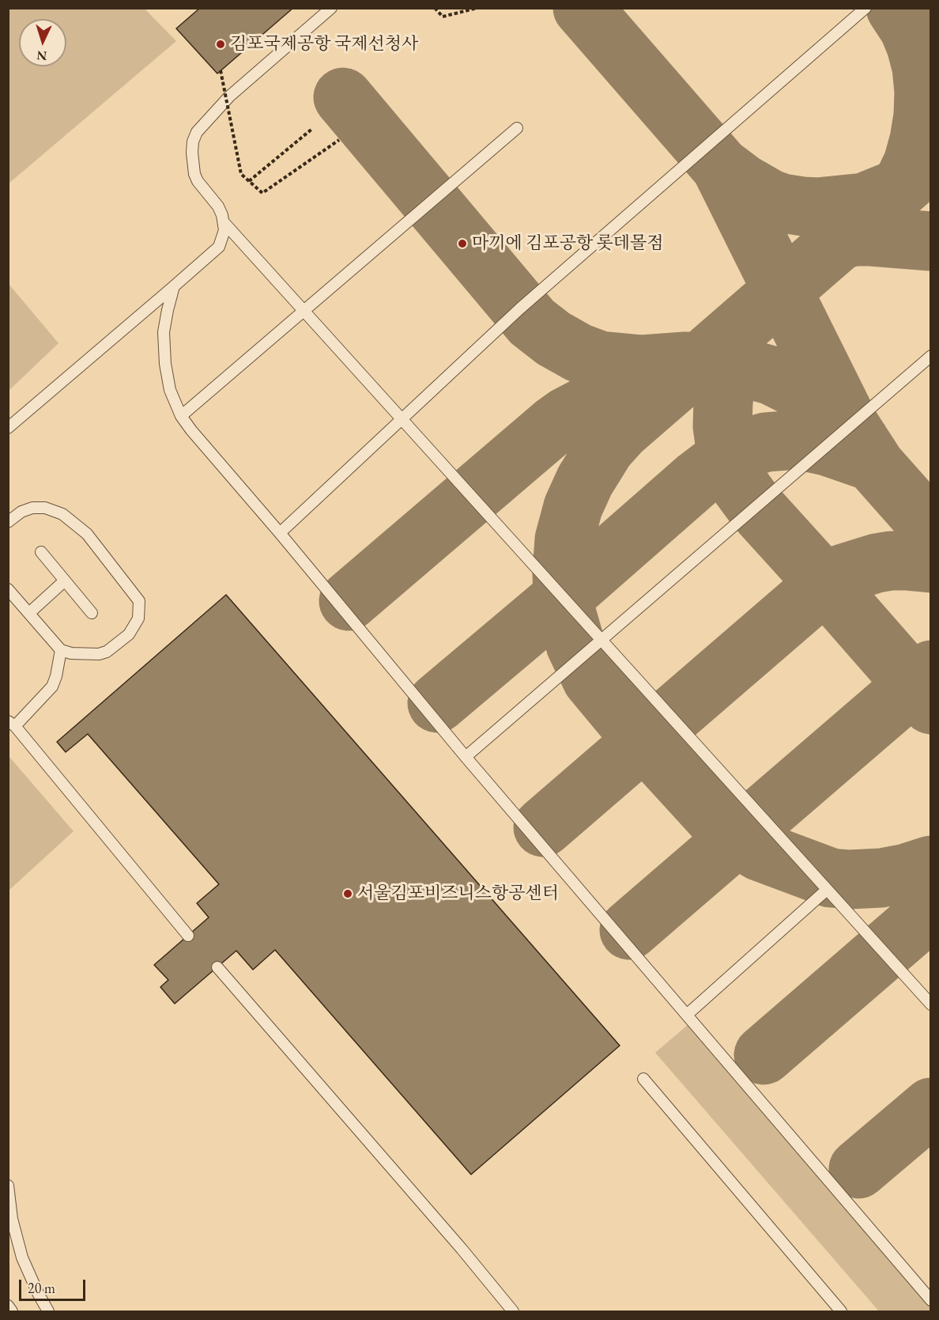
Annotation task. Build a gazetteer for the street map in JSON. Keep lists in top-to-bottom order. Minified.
{"places":["김포국제공항 국제선청사","마끼에 김포공항 롯데몰점","서울김포비즈니스항공센터"],"scale_bar":"20 m","north":"bottom"}
